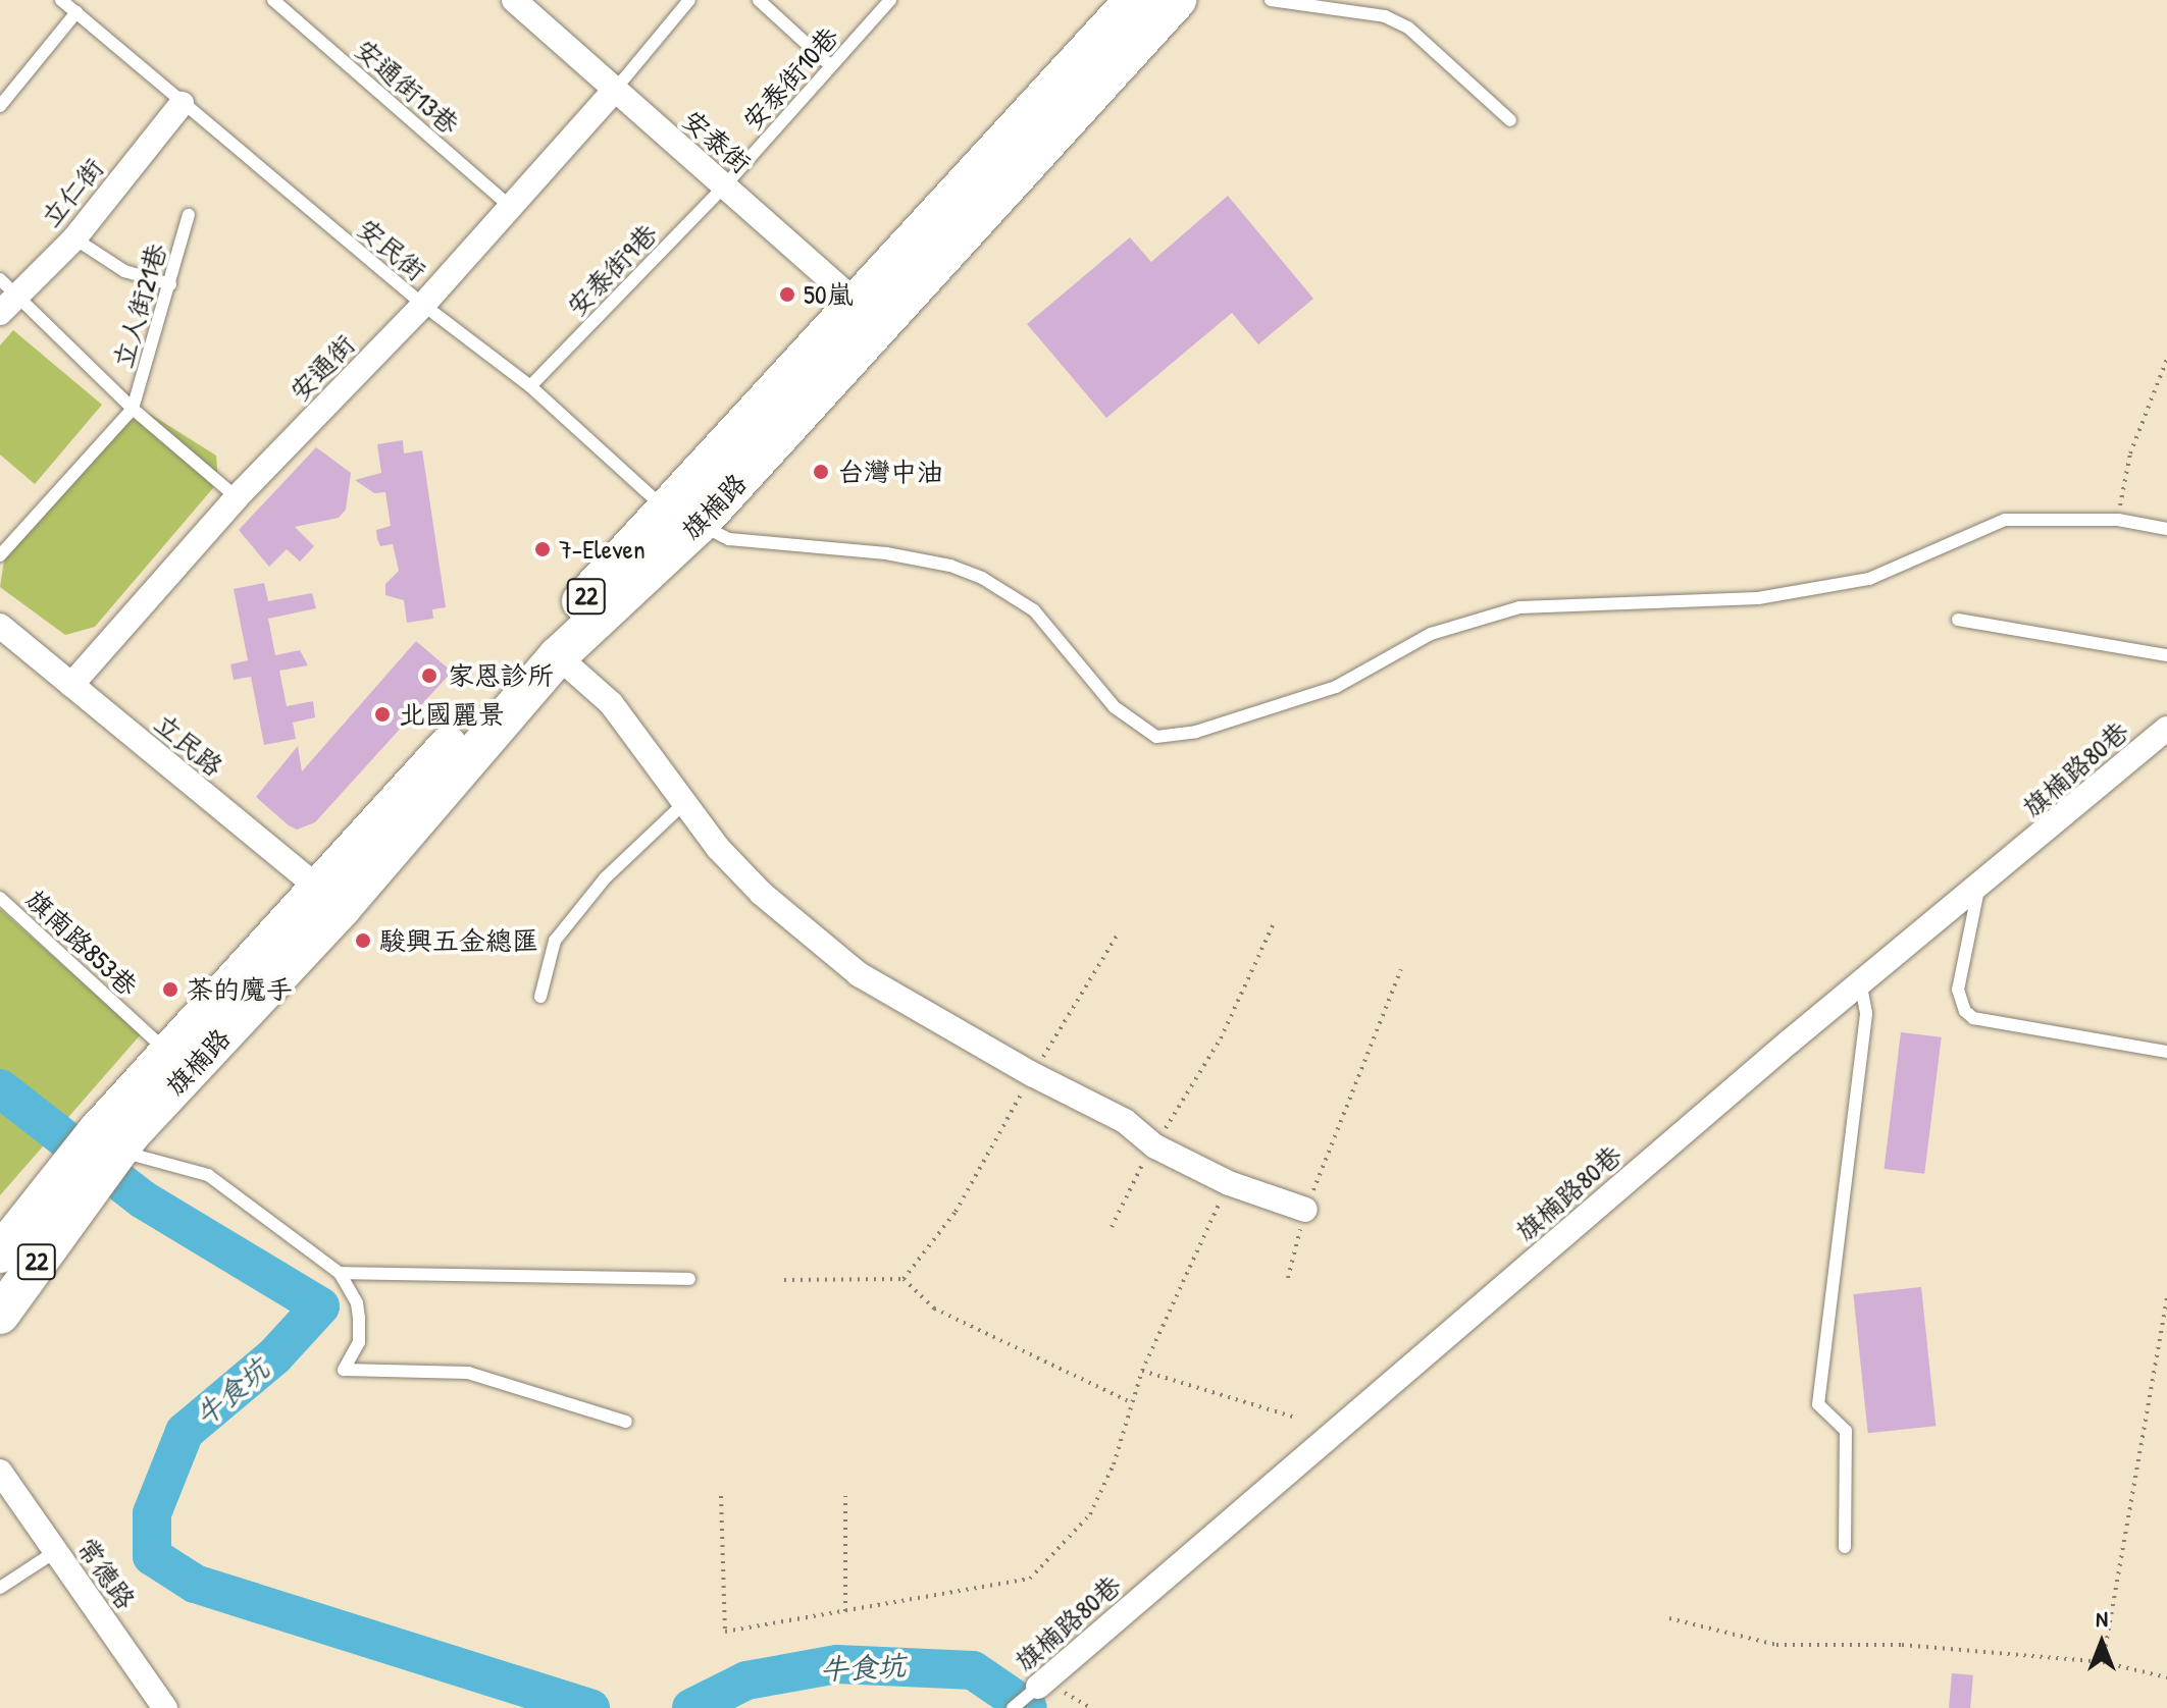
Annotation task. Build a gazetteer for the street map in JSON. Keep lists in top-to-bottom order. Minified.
{"streets":{"main road":["旗楠路","22"],"street":["安泰街","立仁街","安通街","立民路","旗楠路80巷","常德路"],"lane":["安泰街10巷","安通街13巷","安民街","安泰街9巷","立人街21巷","旗南路853巷"]},"crossings":[["安泰街10巷","安泰街"],["安泰街10巷","安泰街9巷"],["安通街13巷","安通街"],["安泰街","安泰街9巷"],["安泰街","安通街"],["安泰街","旗楠路"],["立仁街","安民街"],["安民街","安泰街9巷"],["安民街","安通街"],["安民街","旗楠路"],["安通街","立民路"],["旗楠路","22"],["旗楠路","立民路"],["旗楠路","旗南路853巷"]],"water":["牛食坑"],"places":["50嵐","台灣中油","7-Eleven","家恩診所","北國麗景","駿興五金總匯","茶的魔手"],"north":"top"}
